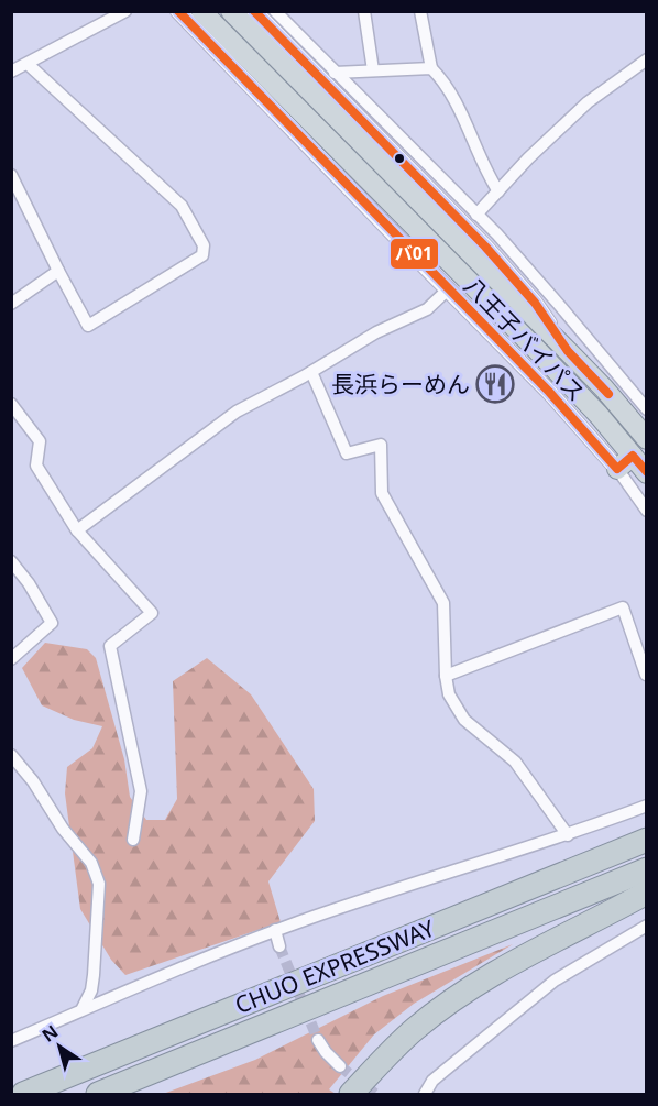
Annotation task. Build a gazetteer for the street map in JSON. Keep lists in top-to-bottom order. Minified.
{"streets":{"highway":["八王子バイパス","CHUO EXPRESSWAY"]},"places":{"restaurant":["長浜らーめん"]},"lines":["transit line バ01"],"north":"top left"}
